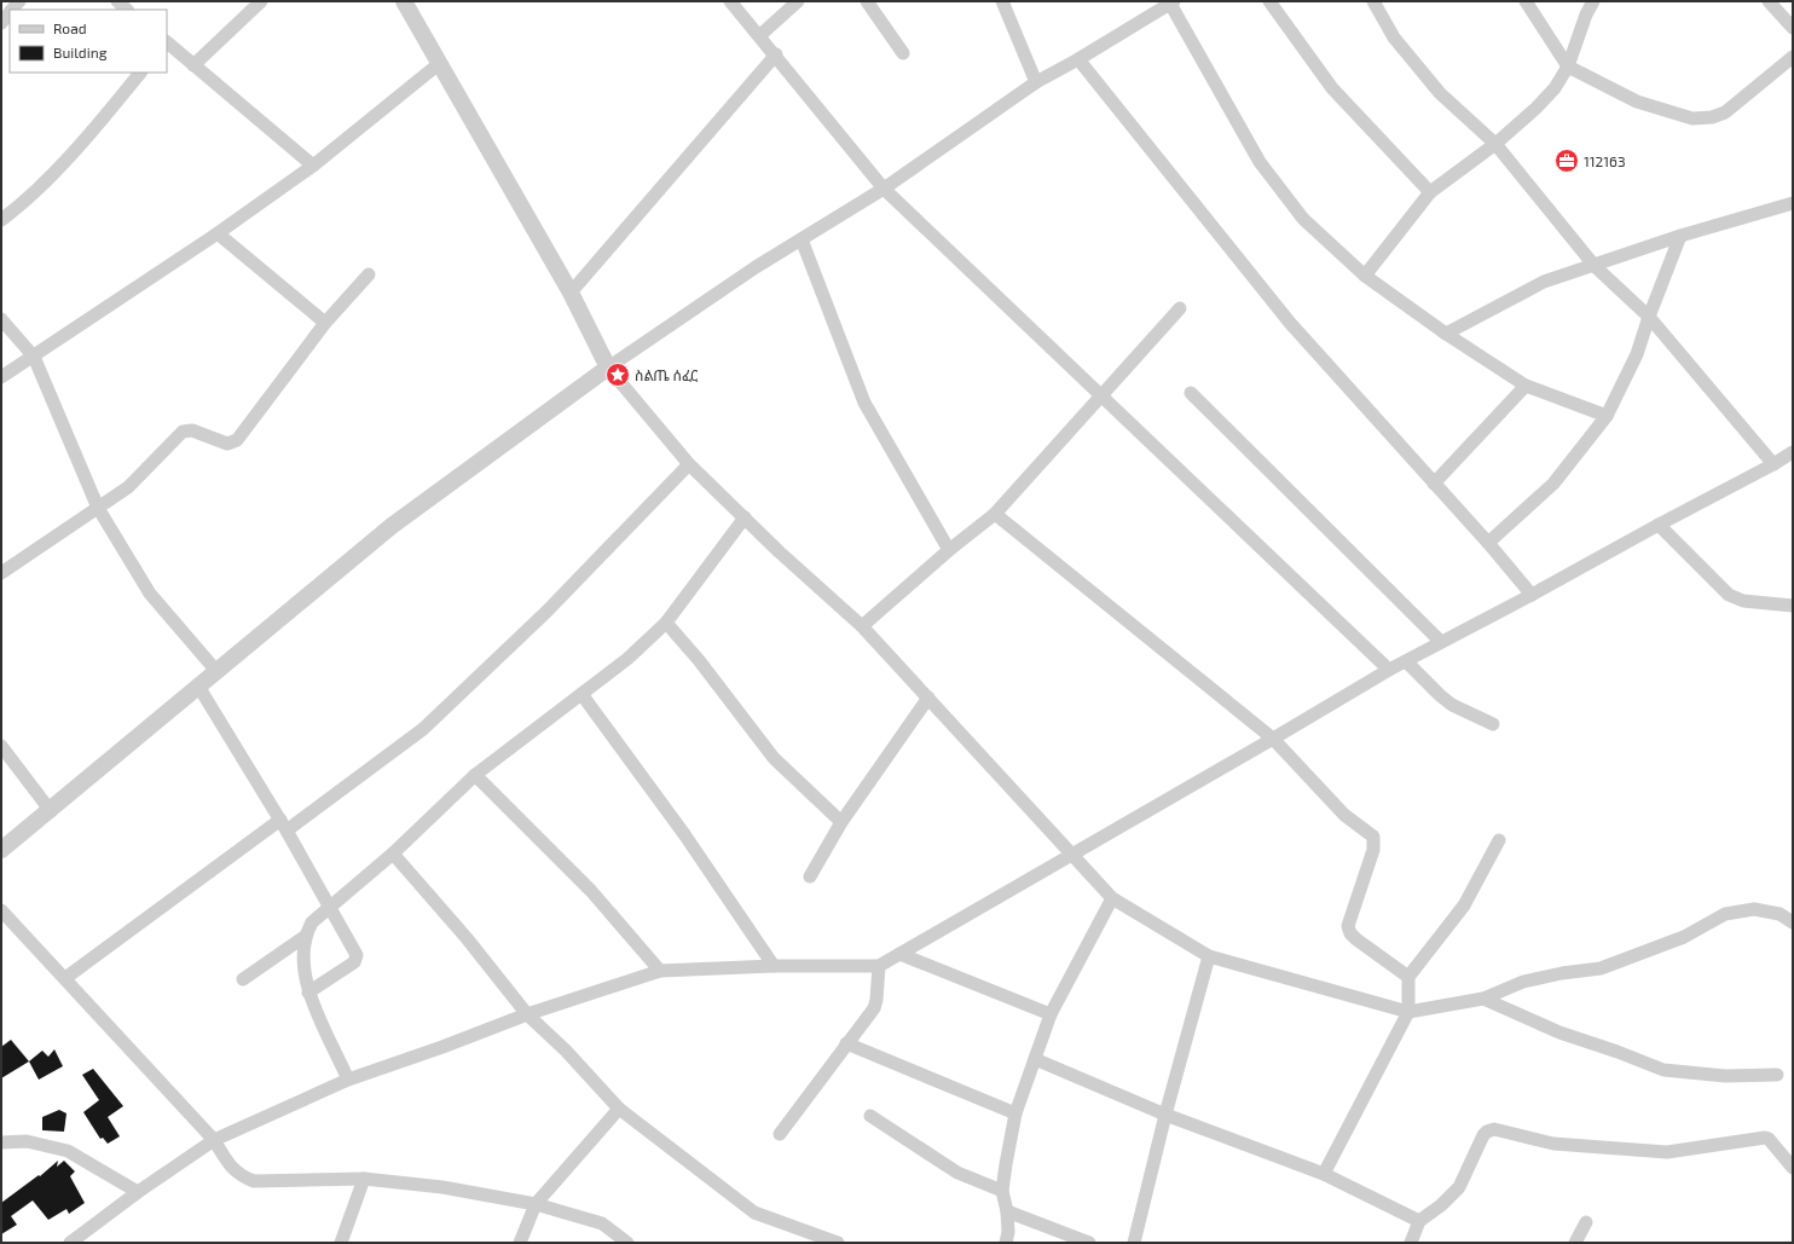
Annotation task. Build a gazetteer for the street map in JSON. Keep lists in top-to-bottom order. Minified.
{"places":{"office":["112163"],"place":["ስልጤ ሰፈር"]},"legend":["Road","Building"]}
